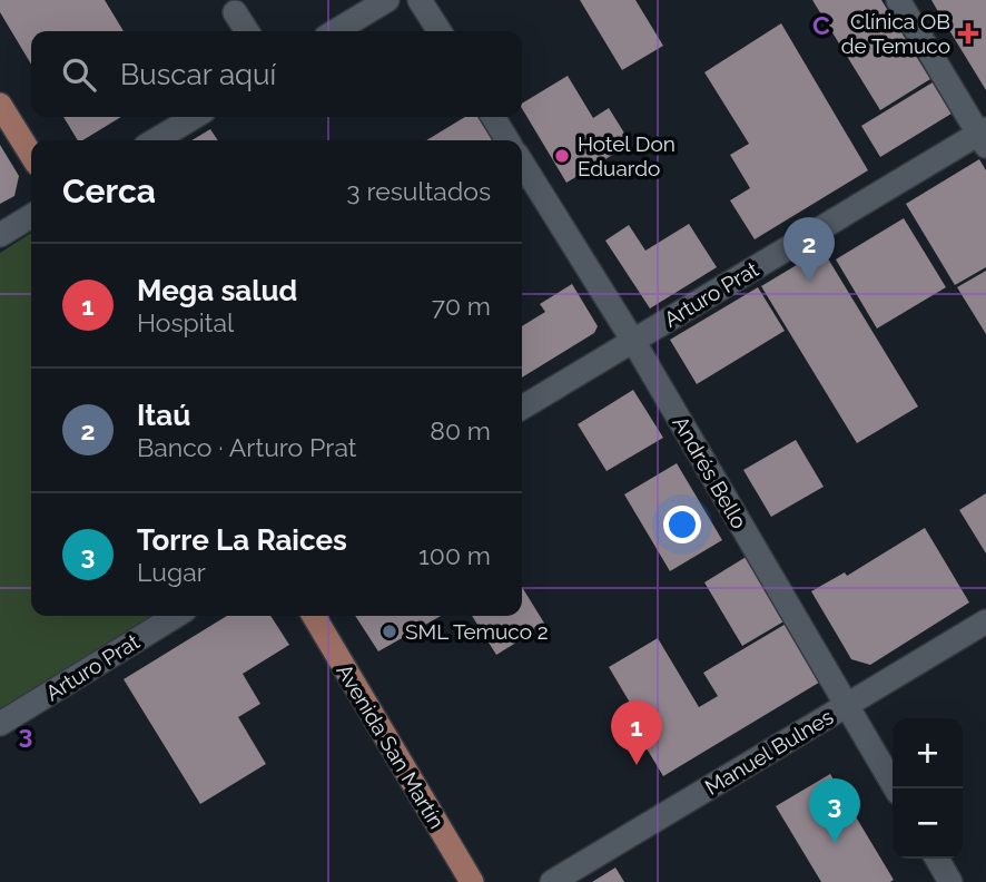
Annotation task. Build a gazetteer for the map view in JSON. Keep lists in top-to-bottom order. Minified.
{"streets":{"main road":["Avenida San Martín"],"street":["Arturo Prat","Andrés Bello","Manuel Bulnes"]},"crossings":[["Arturo Prat","Andrés Bello"],["Andrés Bello","Manuel Bulnes"]],"places":{"health":["Clínica OB de Temuco"],"other":["Hotel Don Eduardo","SML Temuco 2"]},"page":{"search":"Buscar aquí","heading":["Cerca","3 resultados"],"pins":["2","1","3"],"list":[{"mark":"1","name":"Mega salud","note":"Hospital","value":"70 m"},{"mark":"2","name":"Itaú","note":"Banco · Arturo Prat","value":"80 m"},{"mark":"3","name":"Torre La Raices","note":"Lugar","value":"100 m"}],"map_buttons":["+","−"]},"grid":{"columns":["C"],"rows":["3"]}}
